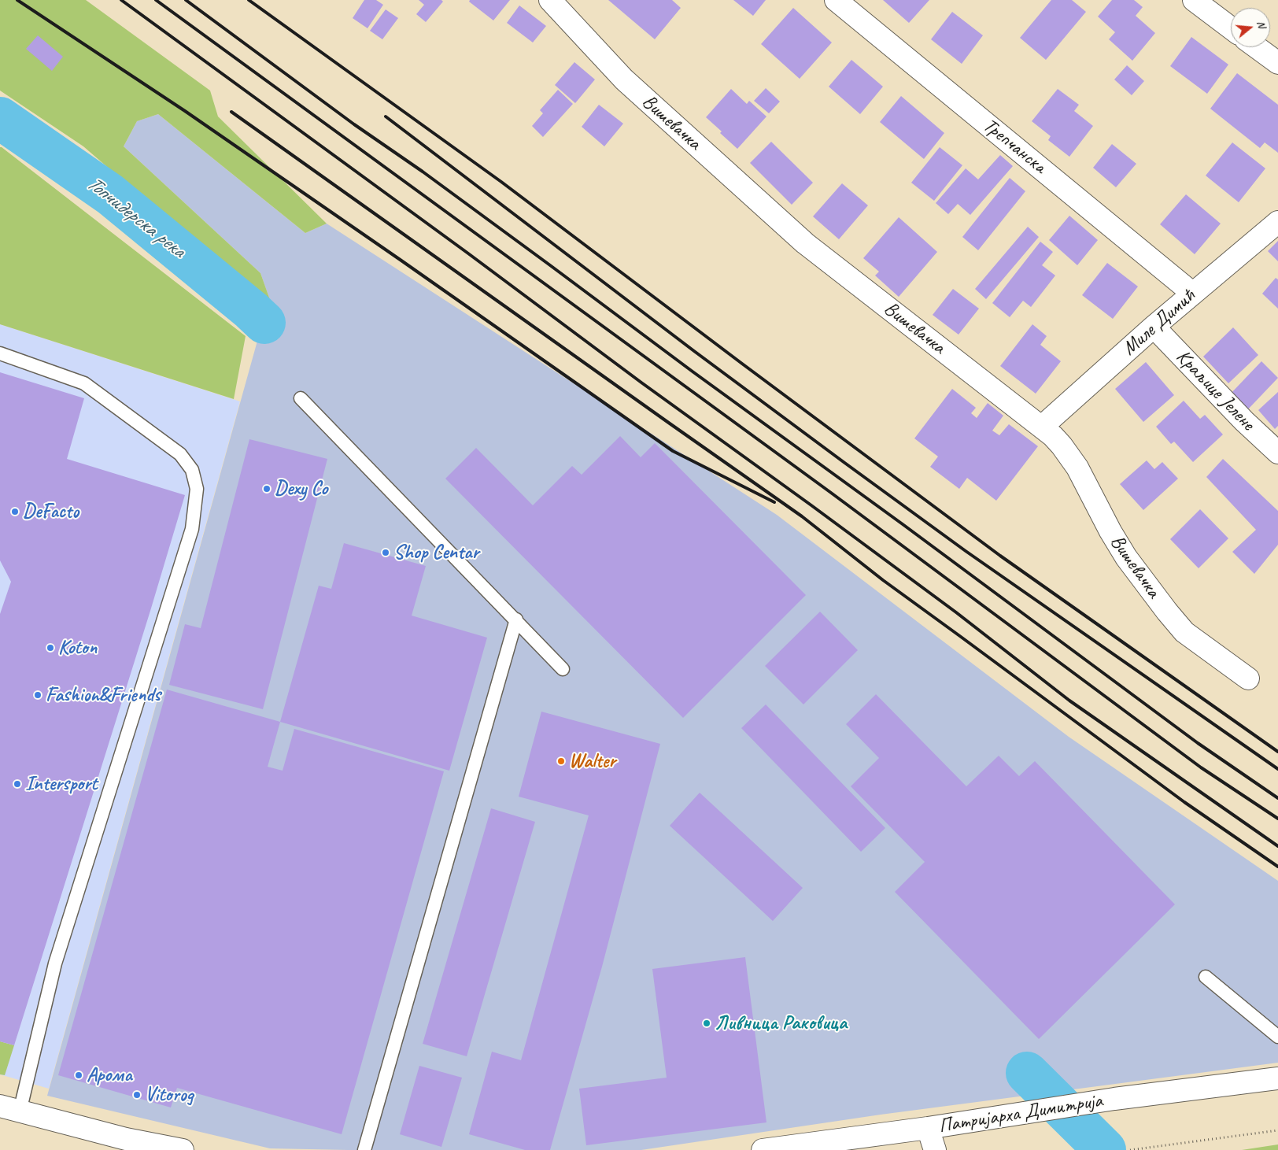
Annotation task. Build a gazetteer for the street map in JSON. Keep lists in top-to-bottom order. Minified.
{"streets":{"street":["Вишевачка","Трепчанска","Миле Димић","Краљице Јелене","Патријарха Димитрија"]},"crossings":[["Вишевачка","Миле Димић"],["Трепчанска","Миле Димић"],["Миле Димић","Краљице Јелене"]],"water":["Топчидерска река"],"places":["Dexy Co","DeFacto","Shop Centar","Koton","Fashion&Friends","Walter","Intersport","Ливница Раковица","Арома","Vitorog"],"north":"right"}
